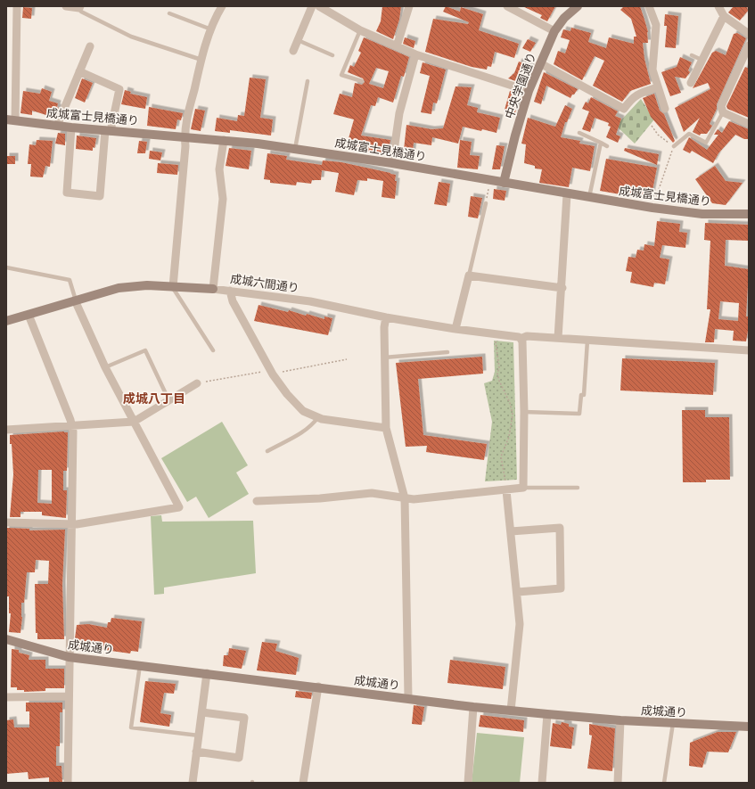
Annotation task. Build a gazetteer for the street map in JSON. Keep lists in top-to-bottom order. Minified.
{"streets":{"street":["中央学園通り","成城富士見橋通り","成城六間通り","成城通り"]},"crossings":[["中央学園通り","成城富士見橋通り"]],"districts":["成城八丁目"]}
